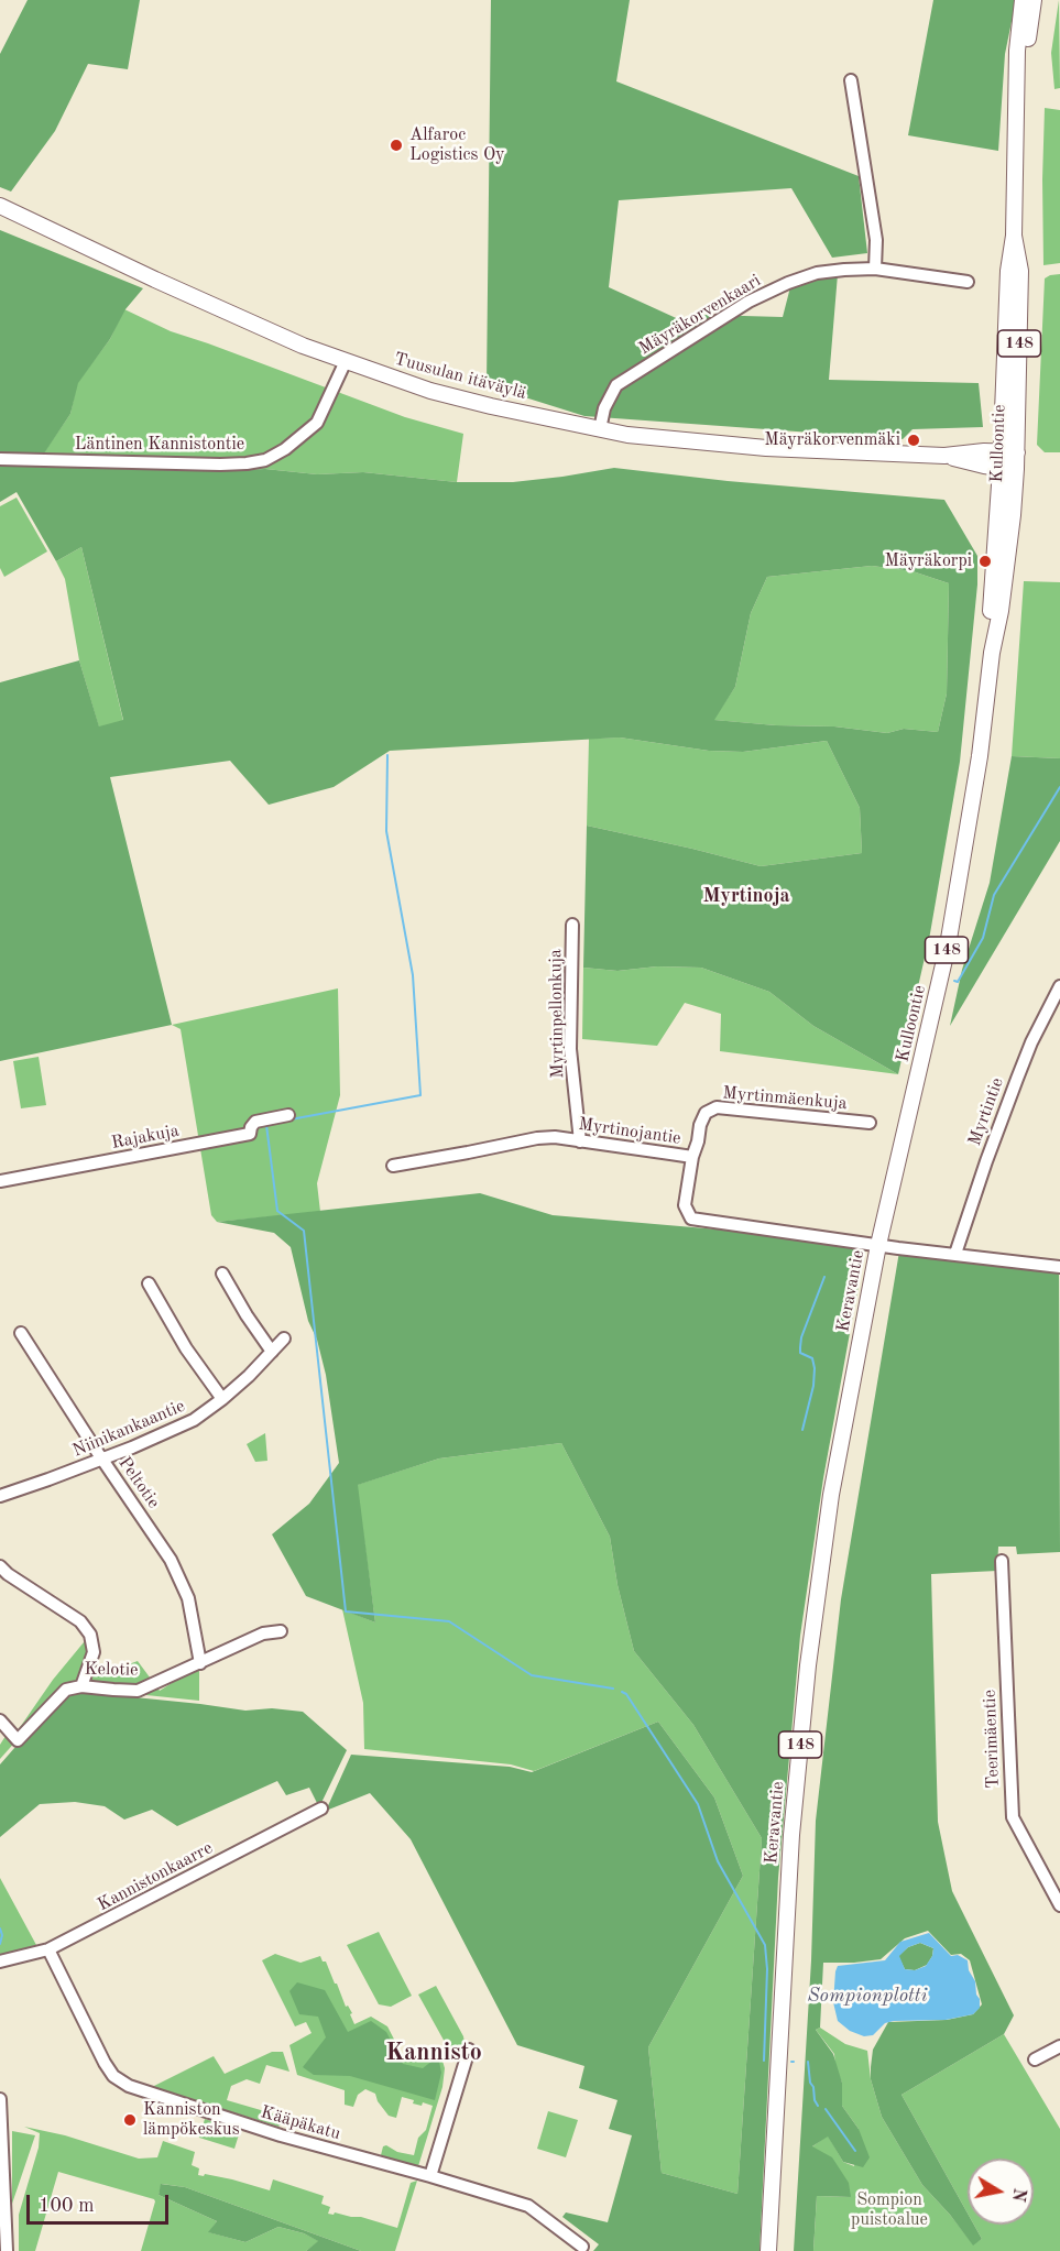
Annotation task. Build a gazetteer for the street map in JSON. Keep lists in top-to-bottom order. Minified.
{"streets":{"main road":["148","Tuusulan itäväylä","Kulloontie","Keravantie"],"street":["Mäyräkorvenkaari","Läntinen Kannistontie","Myrtinpellonkuja","Myrtinmäenkuja","Myrtintie","Myrtinojantie","Rajakuja","Niinikankaantie","Peltotie","Kelotie","Teerimäentie","Kannistonkaarre","Kääpäkatu"]},"crossings":[["Mäyräkorvenkaari","Tuusulan itäväylä"],["Tuusulan itäväylä","Kulloontie"],["Tuusulan itäväylä","Läntinen Kannistontie"],["Kulloontie","Myrtinojantie"],["Kulloontie","Keravantie"],["Myrtinpellonkuja","Myrtinojantie"],["Myrtinmäenkuja","Myrtinojantie"],["Myrtinojantie","Keravantie"],["Niinikankaantie","Peltotie"],["Peltotie","Kelotie"],["Kannistonkaarre","Kääpäkatu"]],"districts":["Myrtinoja","Kannisto"],"water":["Sompionplotti"],"parks":["Sompion puistoalue"],"places":["Alfaroc Logistics Oy","Mäyräkorvenmäki","Mäyräkorpi","Kanniston lämpökeskus"],"scale_bar":"100 m","north":"right"}
